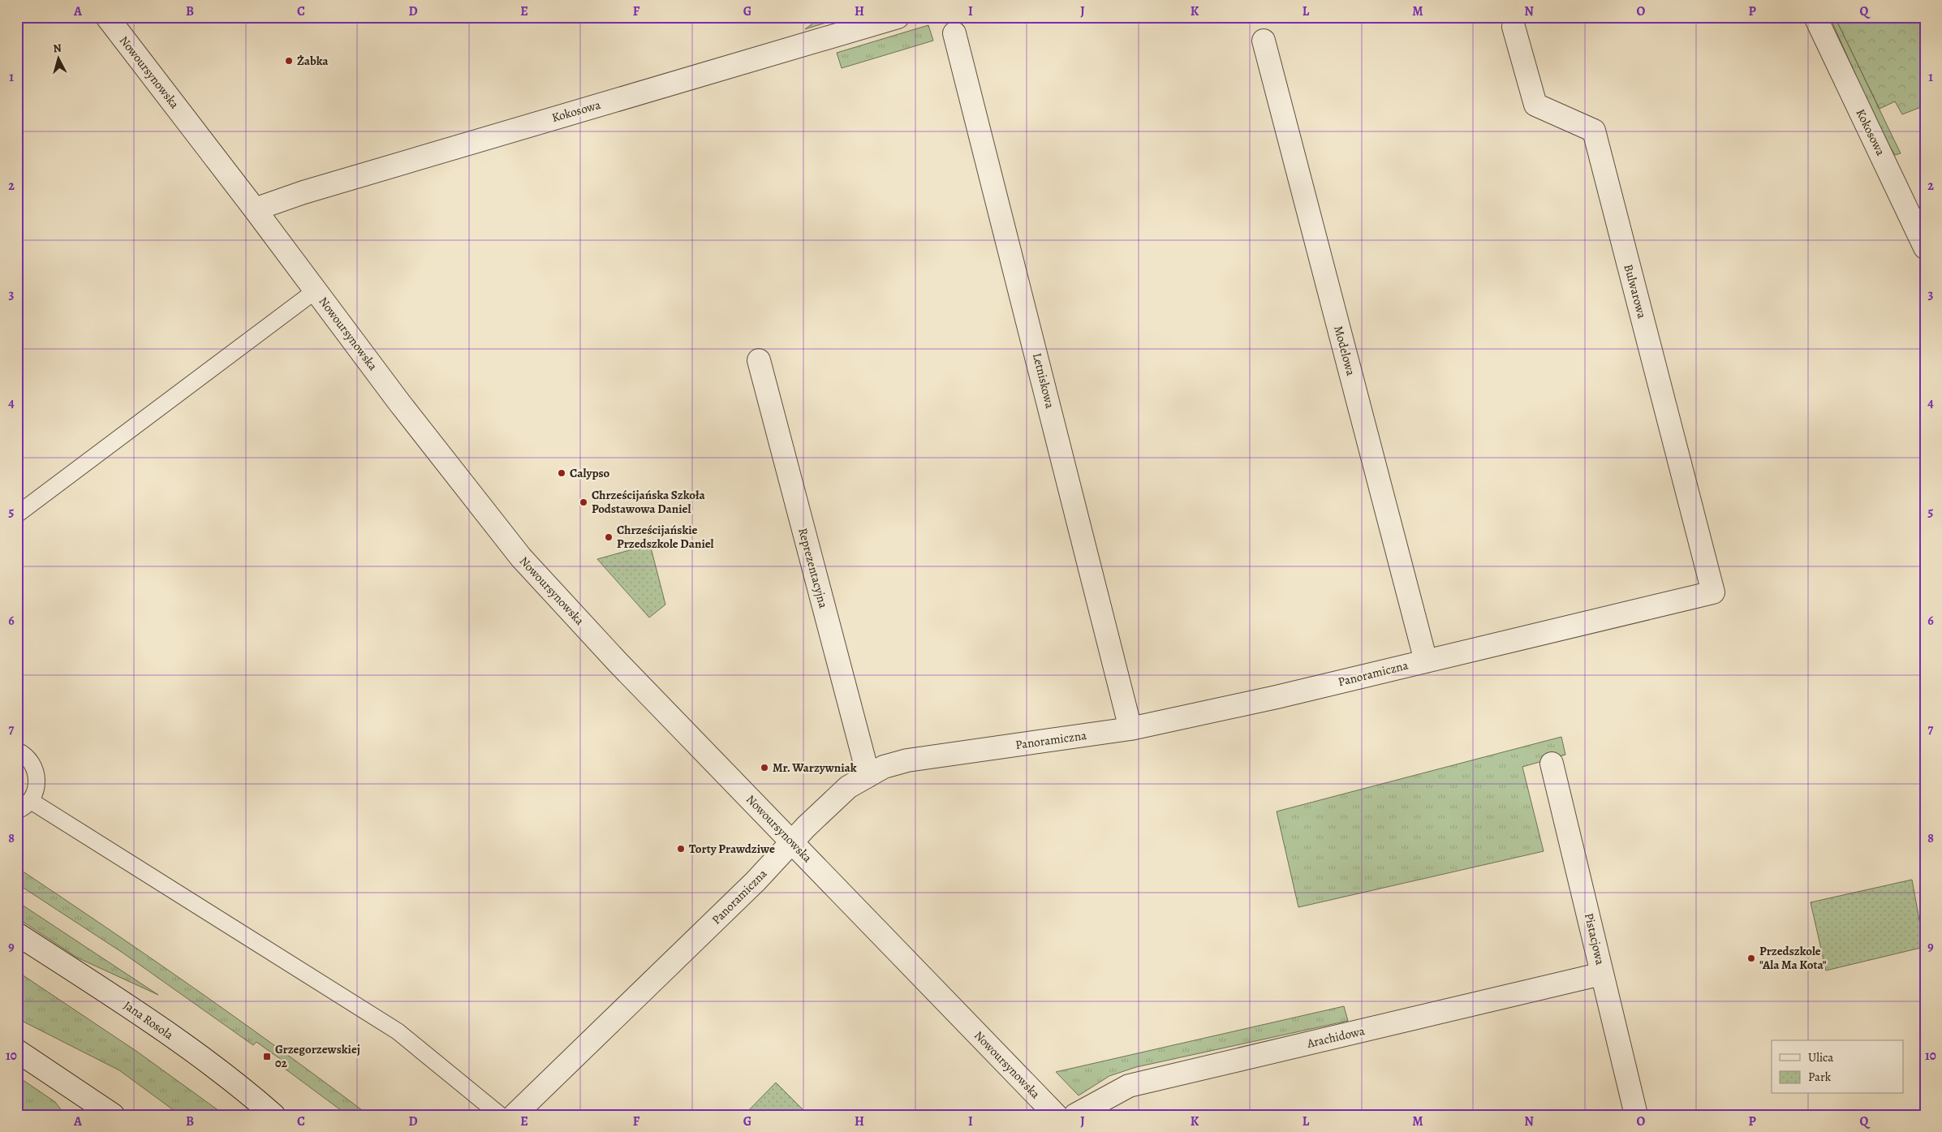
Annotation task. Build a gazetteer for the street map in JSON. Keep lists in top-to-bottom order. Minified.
{"streets":{"street":["Nowoursynowska","Kokosowa","Bulwarowa","Modelowa","Letniskowa","Reprezentacyjna","Panoramiczna","Pistacjowa","Jana Rosoła","Arachidowa"]},"crossings":[["Nowoursynowska","Kokosowa"],["Nowoursynowska","Panoramiczna"],["Bulwarowa","Panoramiczna"],["Modelowa","Panoramiczna"],["Letniskowa","Panoramiczna"],["Reprezentacyjna","Panoramiczna"],["Pistacjowa","Arachidowa"]],"places":{"other":["Żabka","Calypso","Chrześcijańska Szkoła Podstawowa Daniel","Chrześcijańskie Przedszkole Daniel","Mr. Warzywniak","Torty Prawdziwe","Przedszkole \"Ala Ma Kota\""],"transit":["Grzegorzewskiej 02"]},"legend":["Ulica","Park"],"north":"top","grid":{"columns":["A","B","C","D","E","F","G","H","I","J","K","L","M","N","O","P","Q"],"rows":["1","2","3","4","5","6","7","8","9","10"]}}
